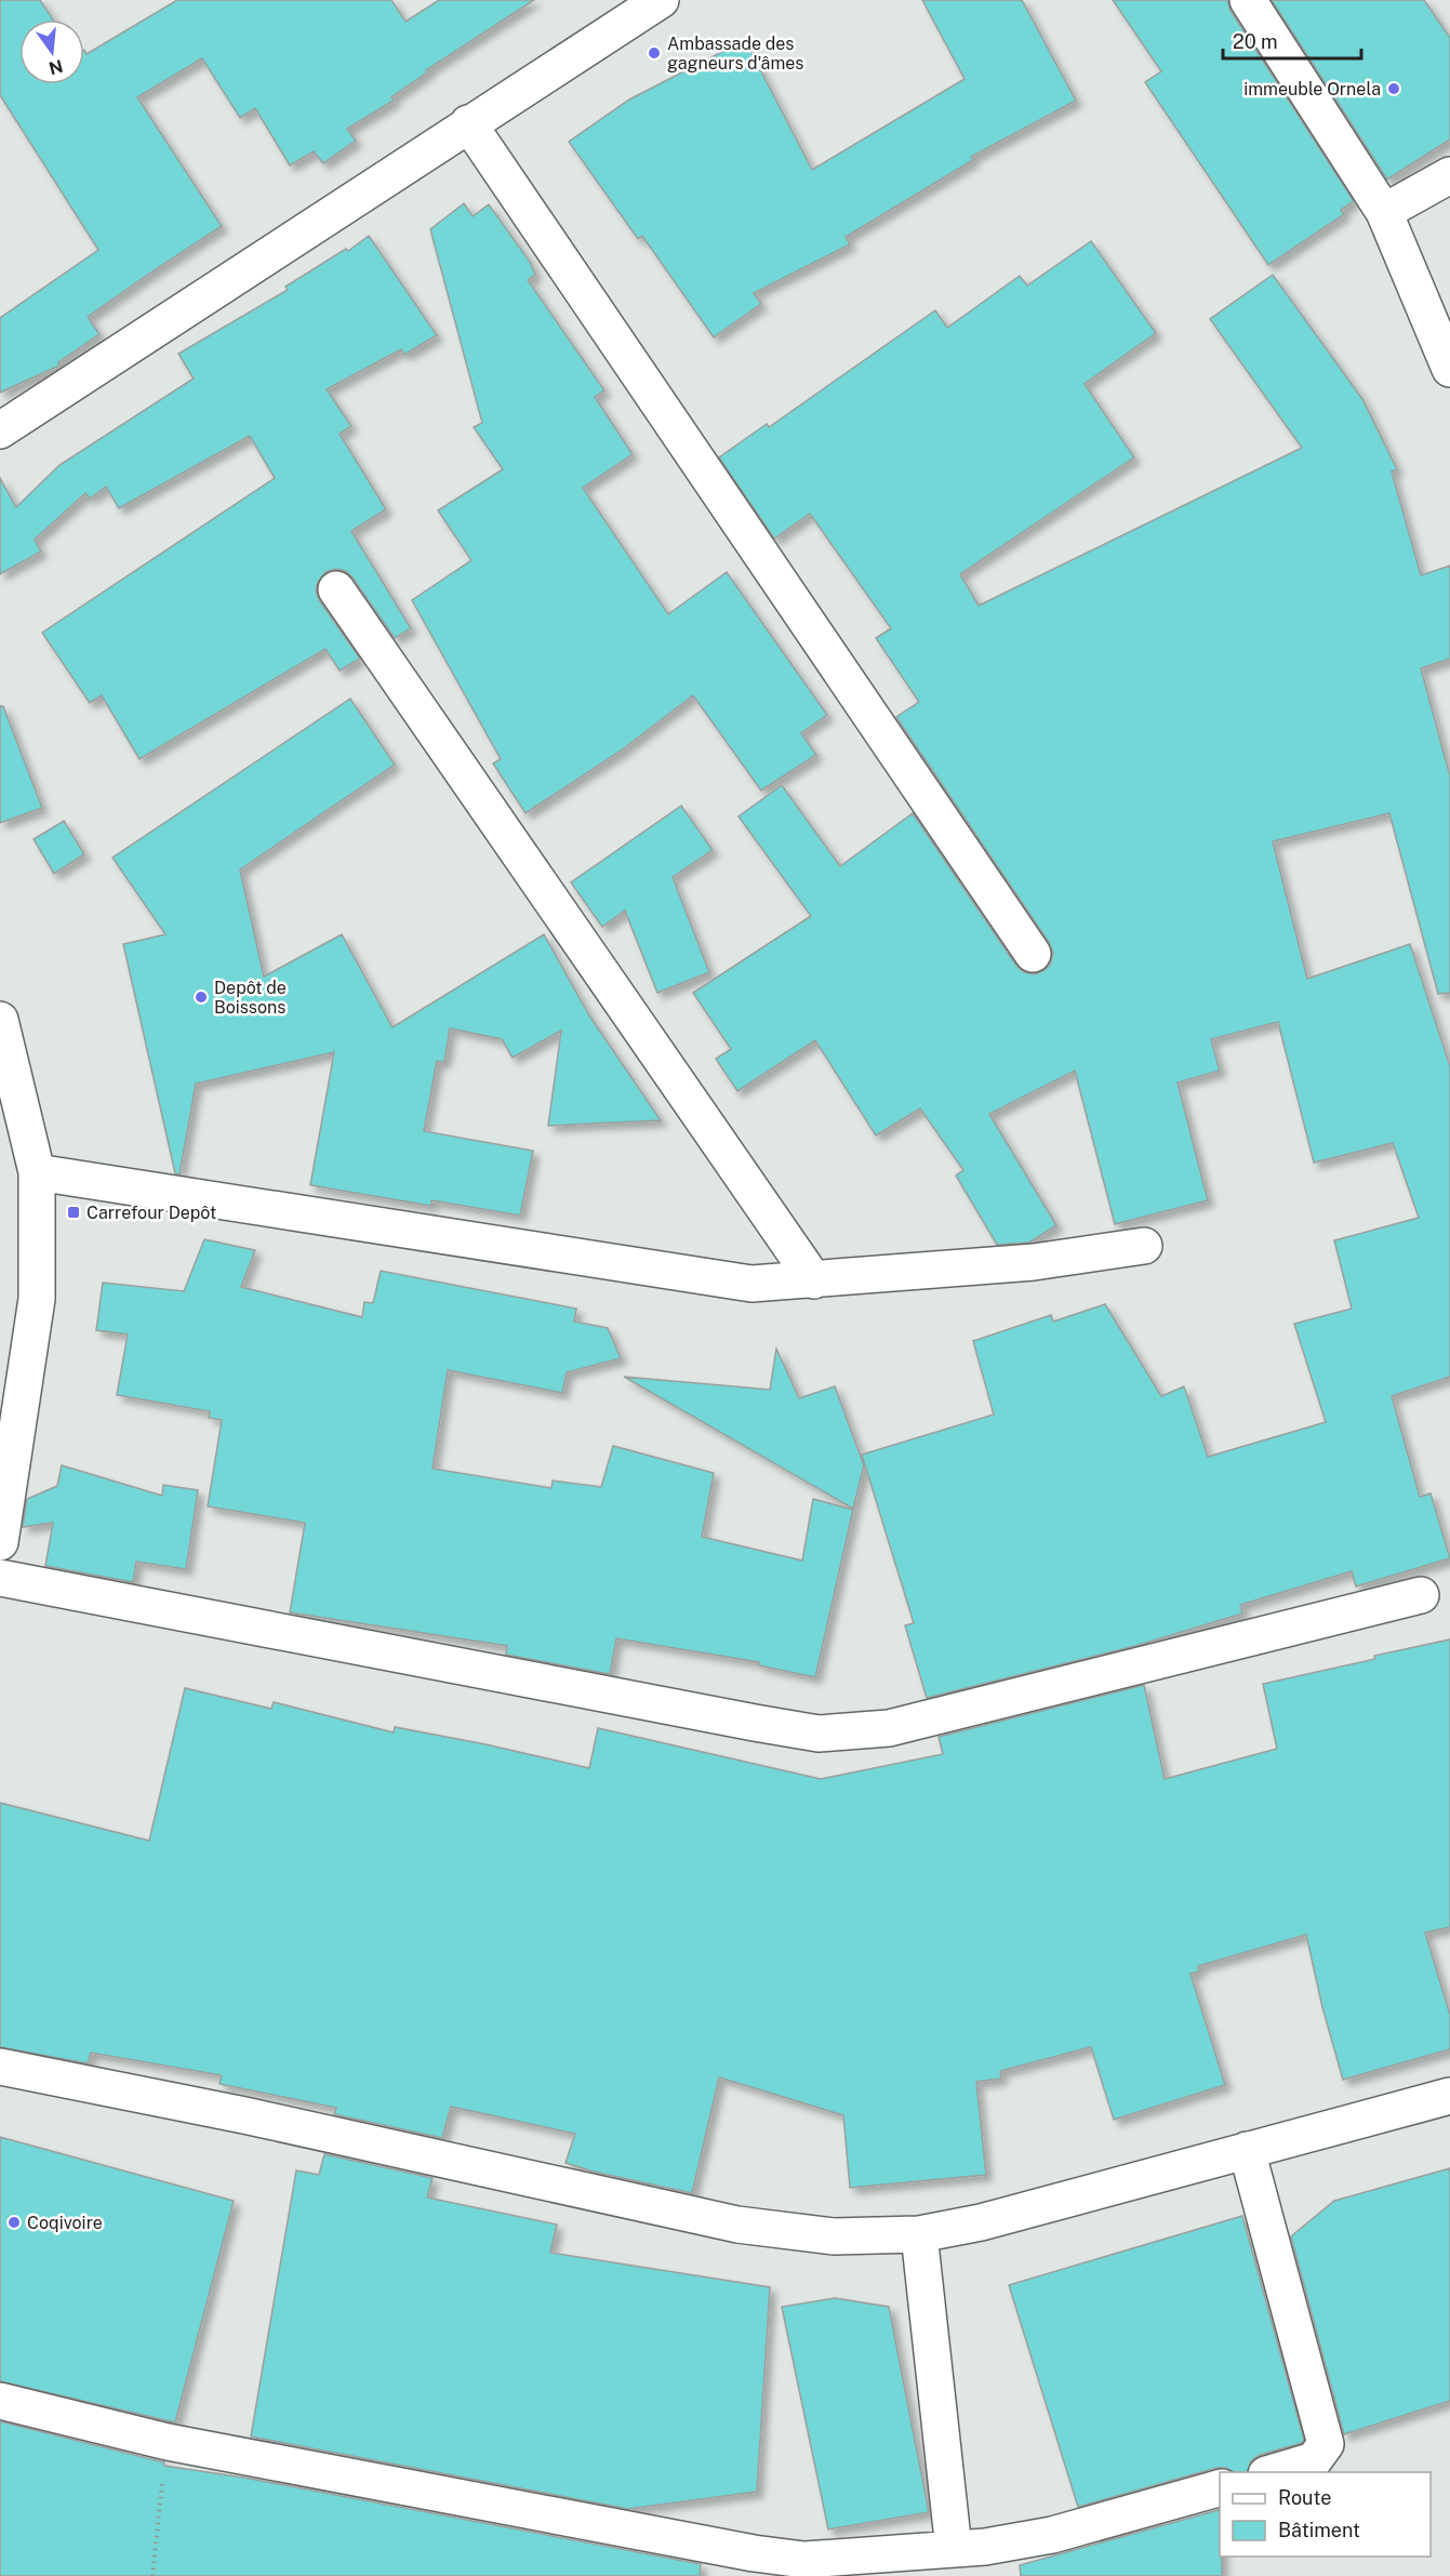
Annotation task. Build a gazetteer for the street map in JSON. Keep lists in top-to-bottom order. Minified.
{"places":{"other":["Ambassade des gagneurs d'âmes","immeuble Ornela","Depôt de Boissons","Coqivoire"],"transit":["Carrefour Depôt"]},"legend":["Route","Bâtiment"],"scale_bar":"20 m","north":"bottom"}
